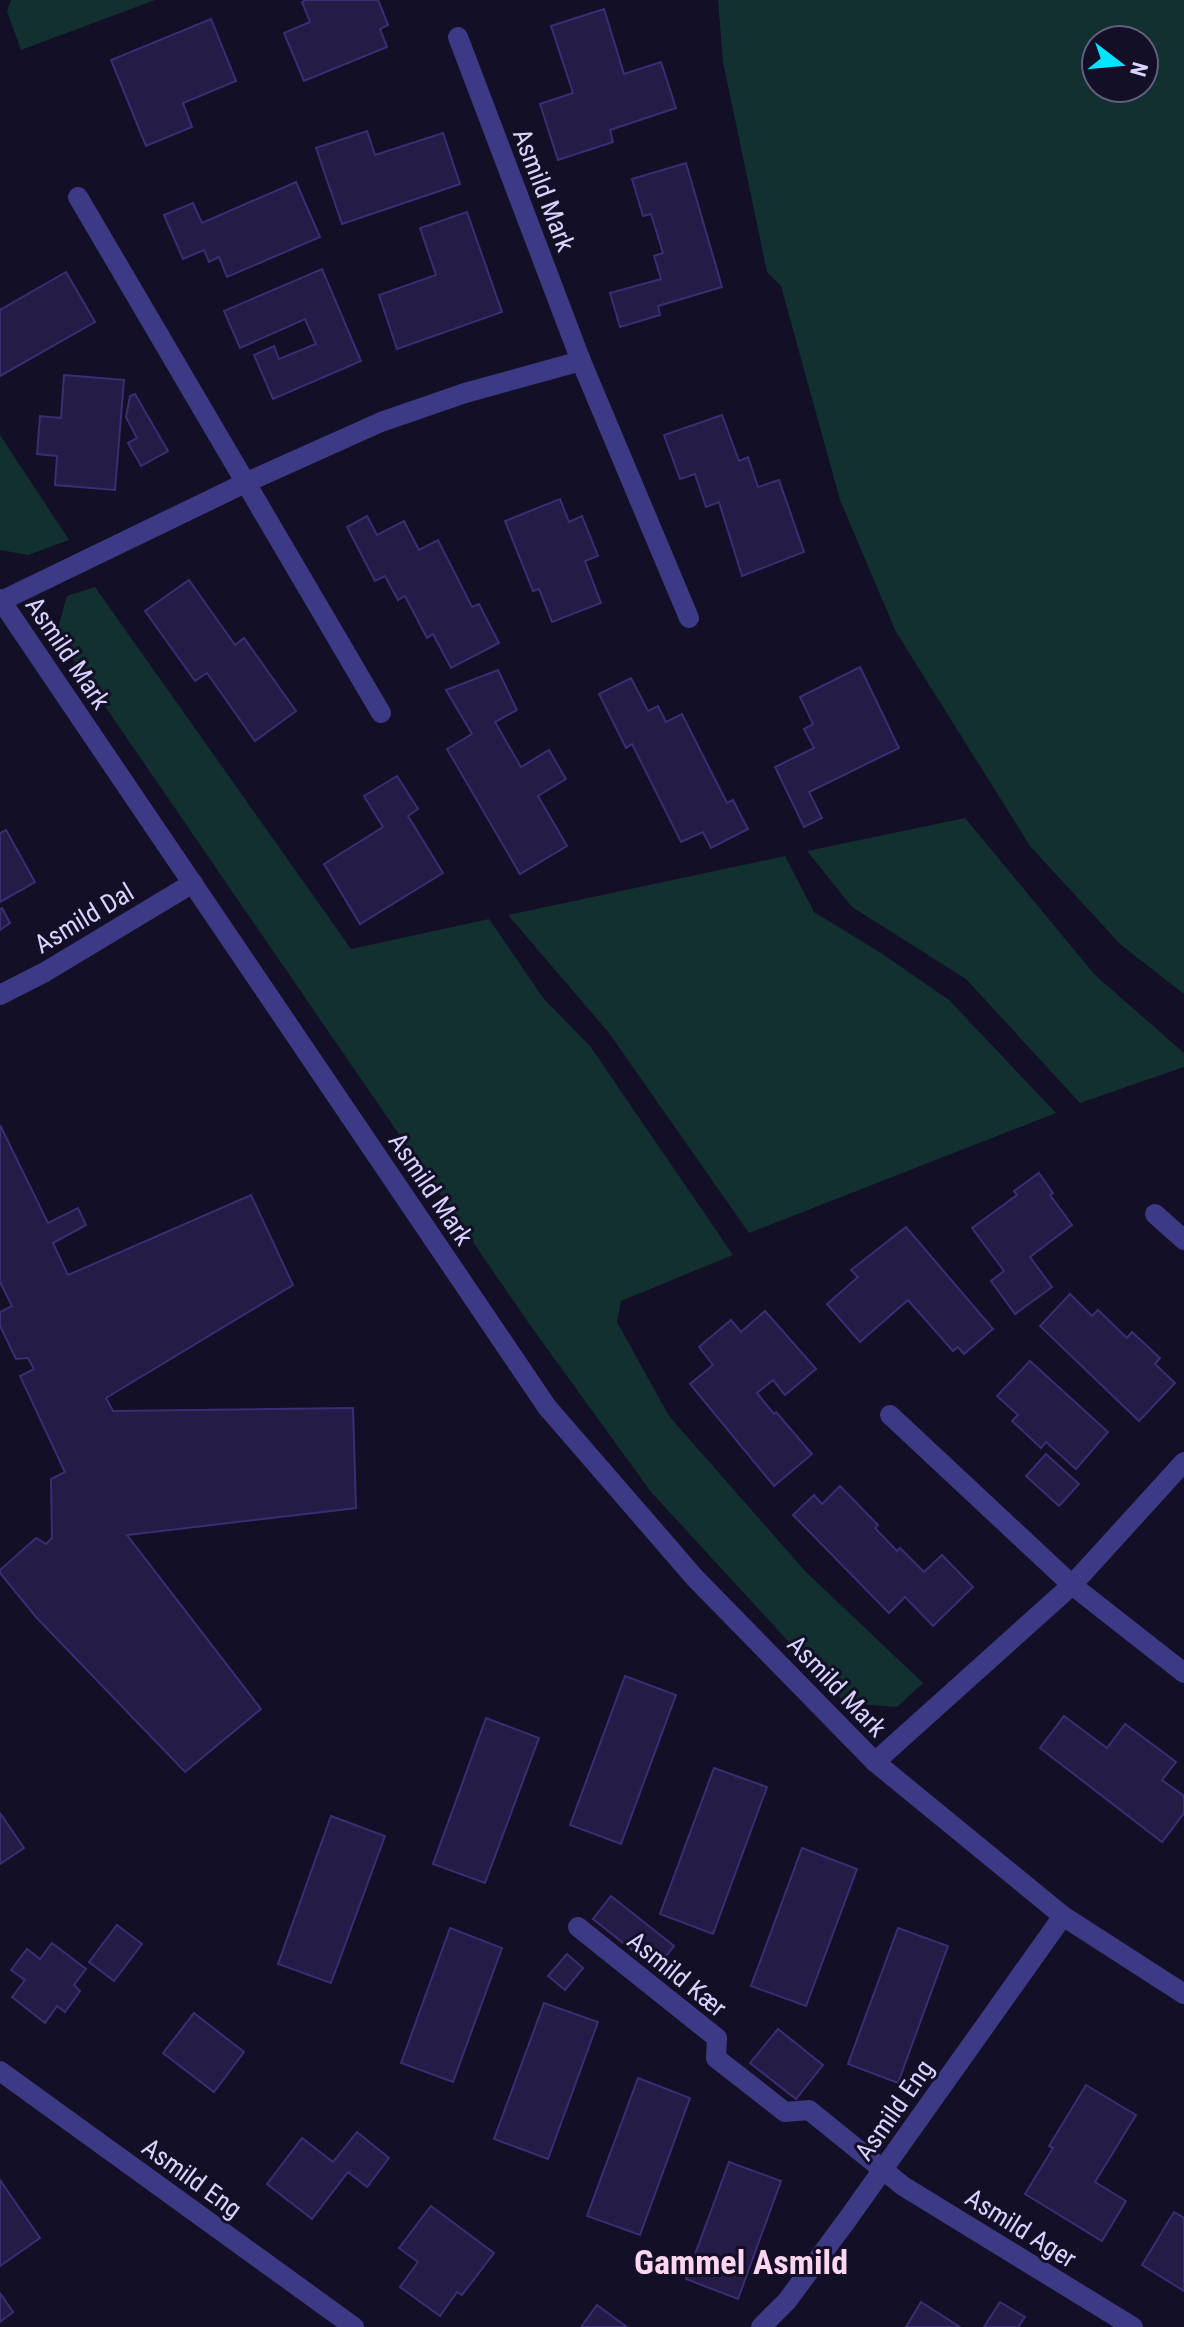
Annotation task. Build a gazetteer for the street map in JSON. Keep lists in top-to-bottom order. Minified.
{"streets":{"street":["Asmild Mark","Asmild Dal","Asmild Kær","Asmild Eng","Asmild Ager"]},"crossings":[["Asmild Mark","Asmild Dal"],["Asmild Mark","Asmild Eng"],["Asmild Kær","Asmild Eng"],["Asmild Kær","Asmild Ager"],["Asmild Eng","Asmild Ager"]],"districts":["Gammel Asmild"],"north":"right"}
